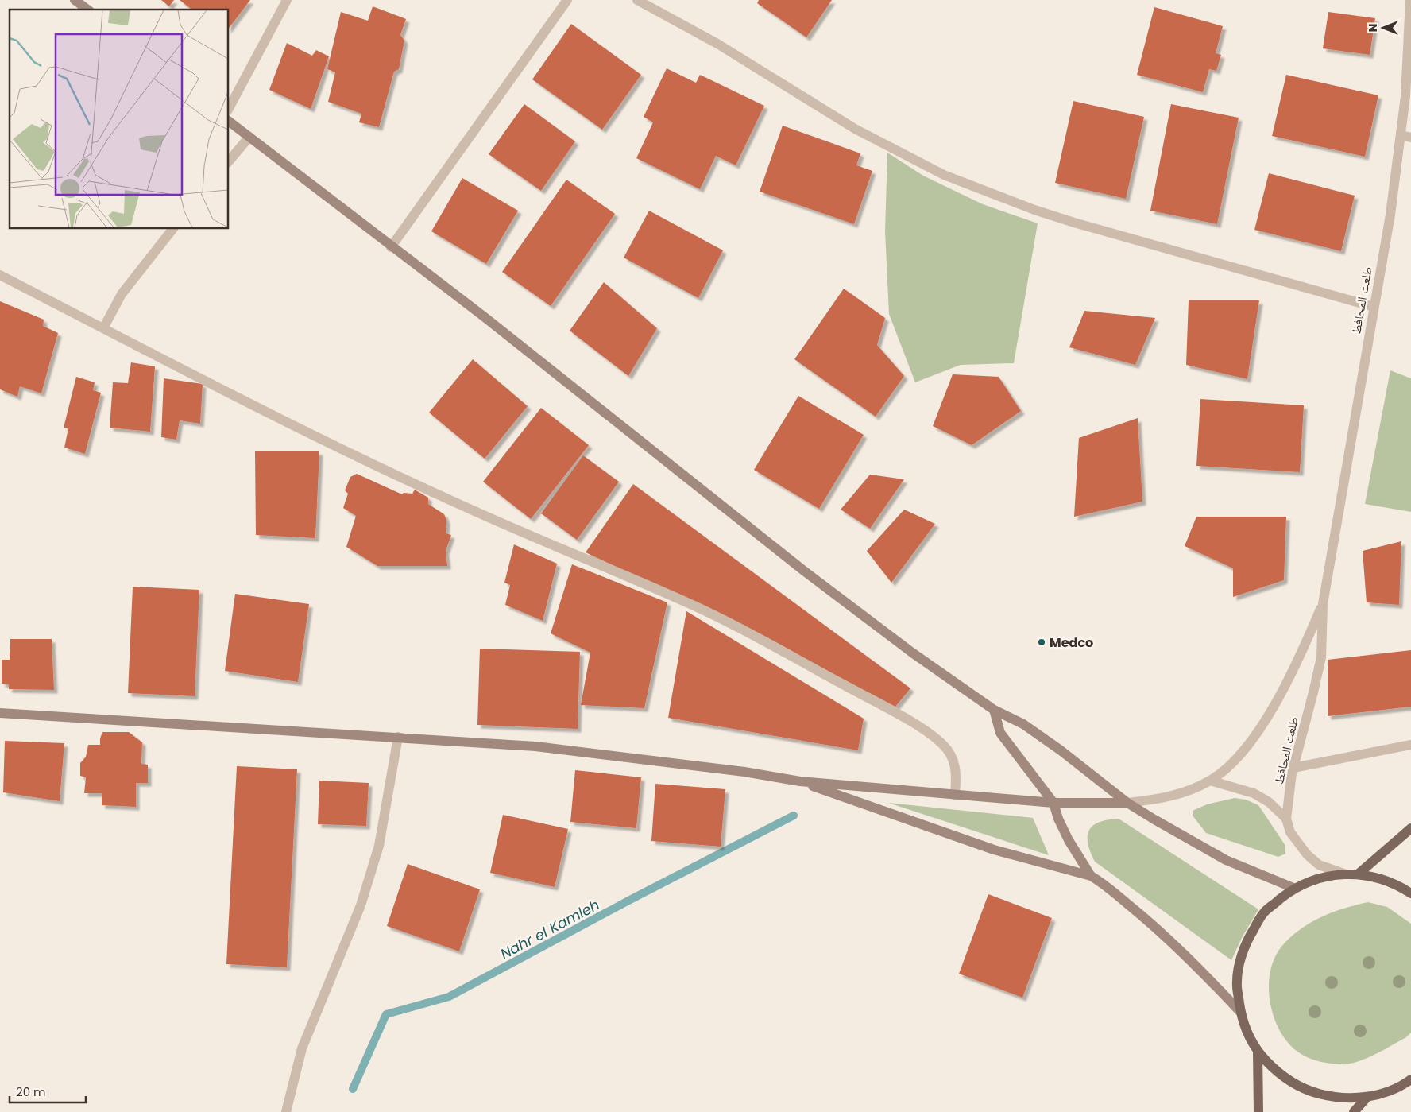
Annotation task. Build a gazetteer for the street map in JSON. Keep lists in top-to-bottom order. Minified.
{"streets":{"street":["طلعت المحافظ"]},"water":["Nahr el Kamleh"],"places":["Medco"],"scale_bar":"20 m","north":"left"}
